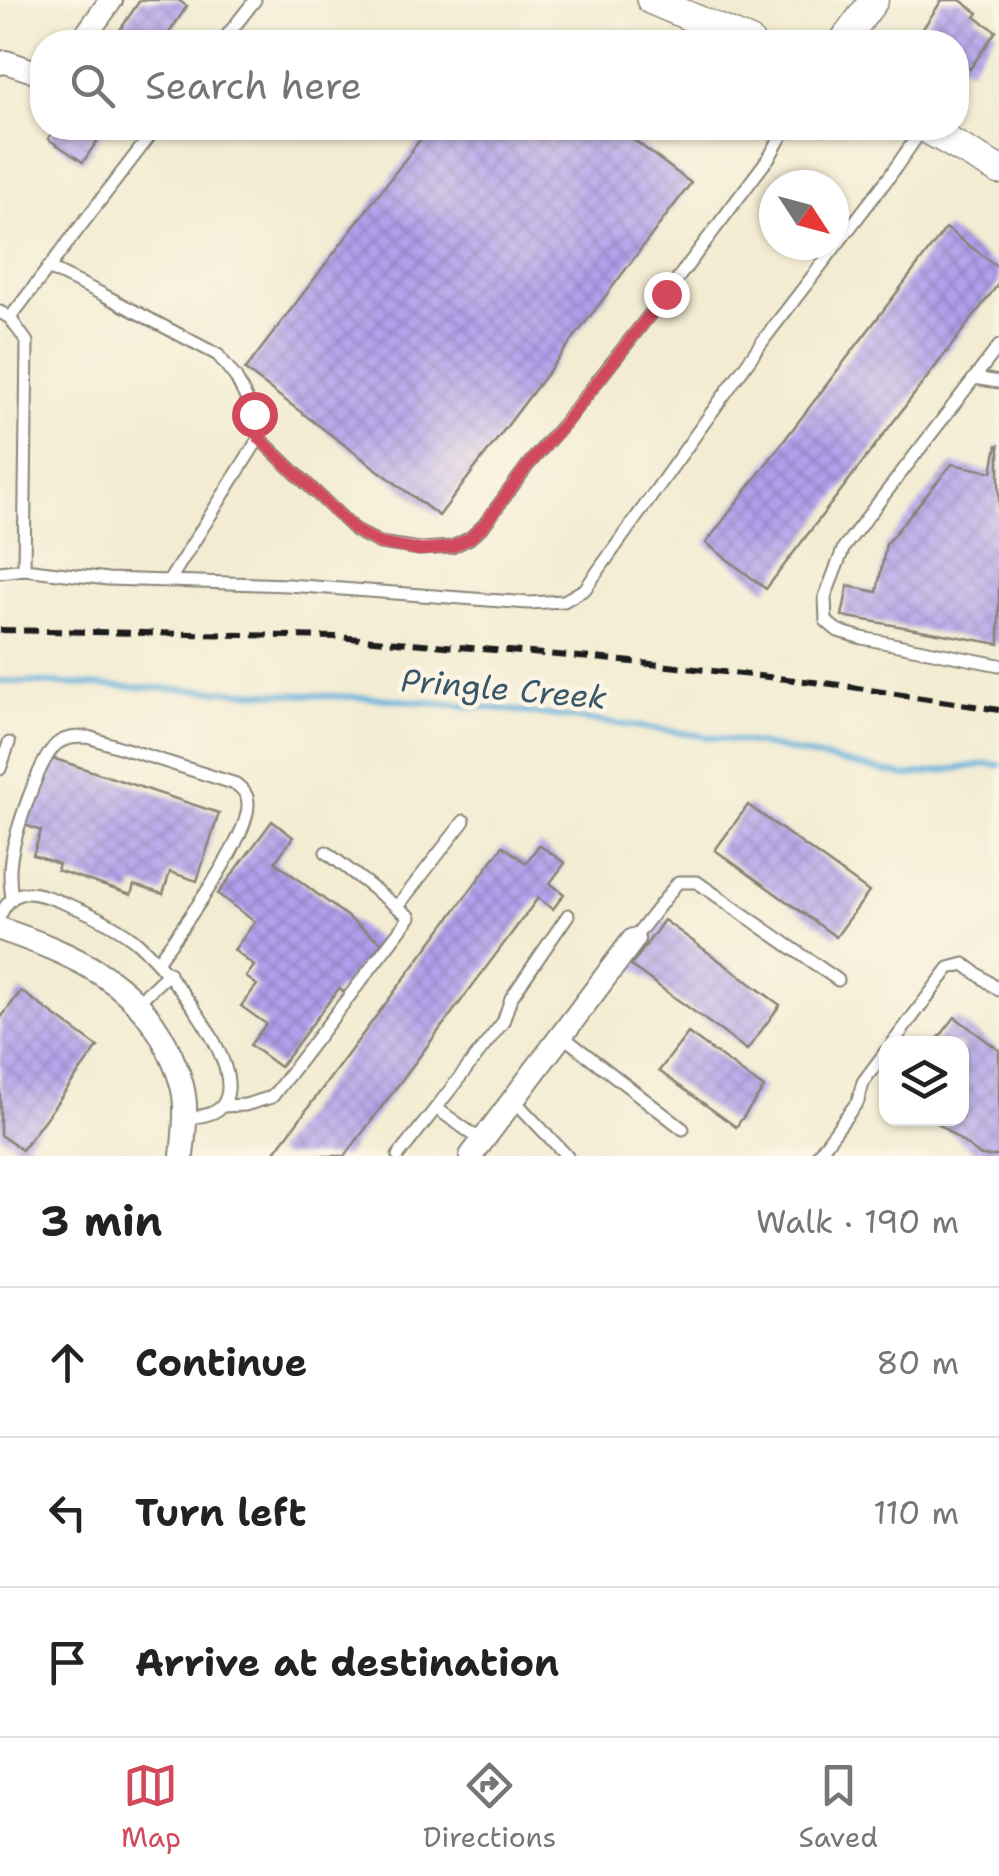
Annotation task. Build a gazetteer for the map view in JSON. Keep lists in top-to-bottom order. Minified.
{"water":["Pringle Creek"],"north":"bottom right","page":{"search":"Search here","heading":["3 min","Walk · 190 m"],"list":[["Continue","80 m"],["Turn left","110 m"],"Arrive at destination"],"nav":["Map","Directions","Saved"]}}
